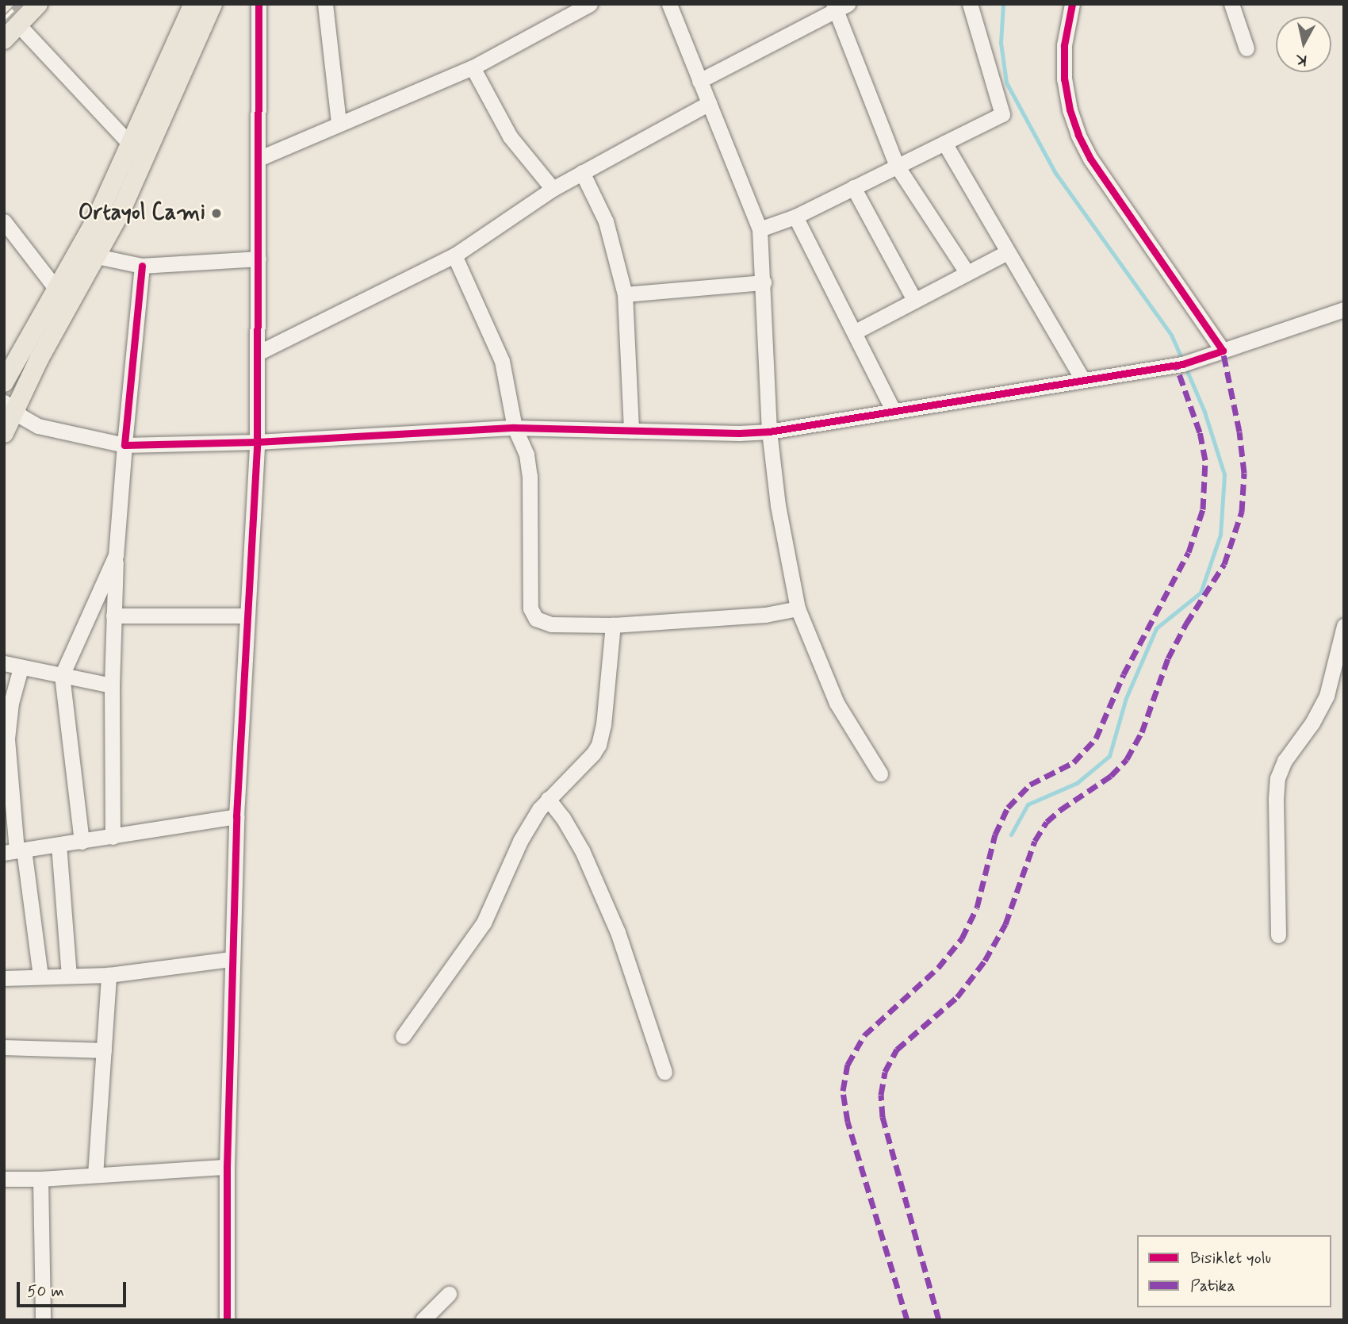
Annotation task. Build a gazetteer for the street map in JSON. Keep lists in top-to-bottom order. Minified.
{"places":["Ortayol Cami"],"legend":["Bisiklet yolu","Patika"],"scale_bar":"50 m","north":"bottom"}
